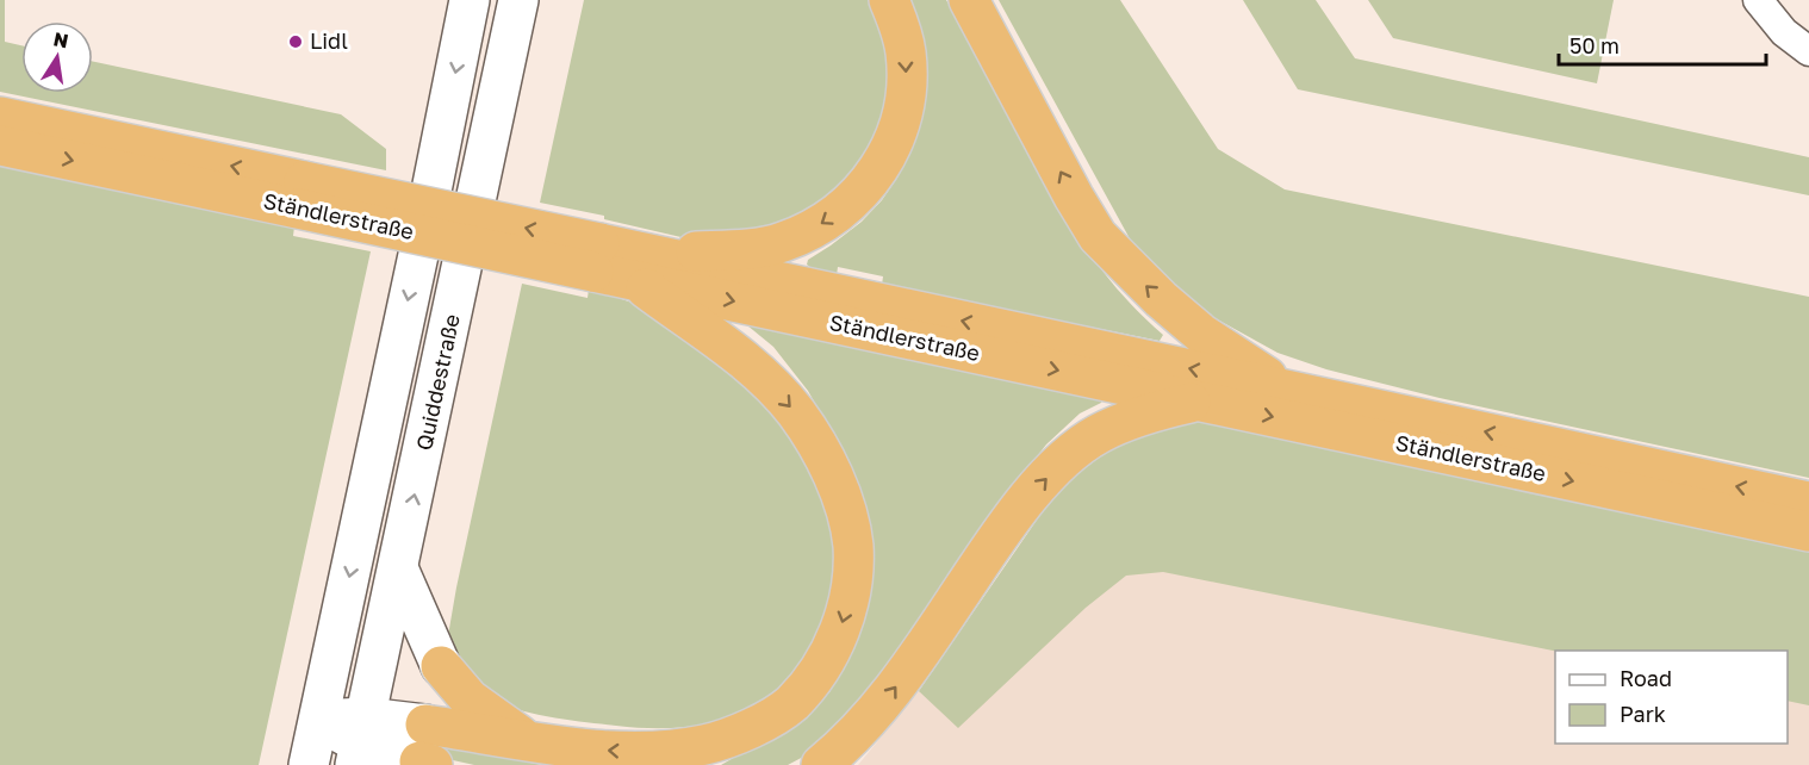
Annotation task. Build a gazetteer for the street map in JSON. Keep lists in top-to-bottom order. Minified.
{"streets":{"highway":["Ständlerstraße"],"main road":["Quiddestraße"]},"places":["Lidl"],"legend":["Road","Park"],"scale_bar":"50 m","north":"top"}
